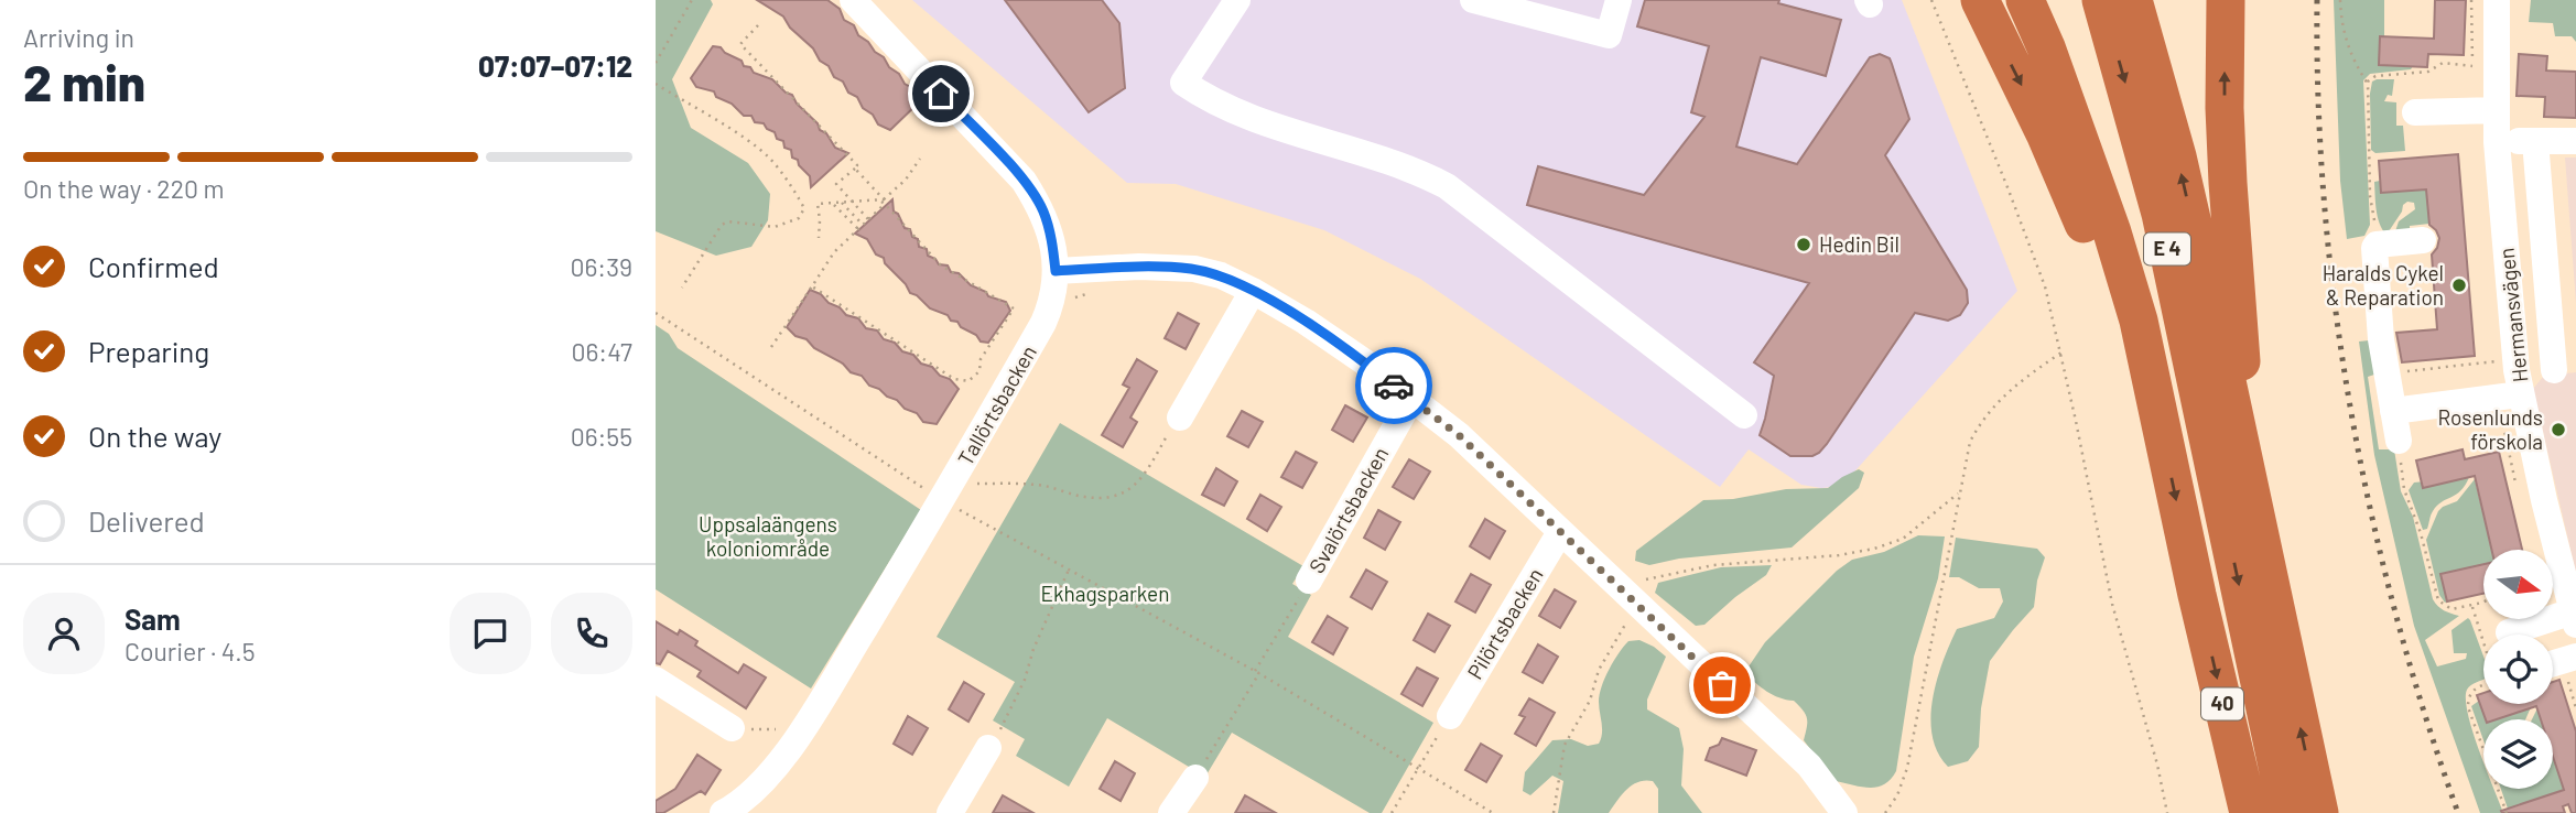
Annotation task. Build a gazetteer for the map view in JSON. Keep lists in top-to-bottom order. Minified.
{"streets":{"highway":["E 4","40"],"street":["Hermansvägen","Tallörtsbacken","Svalörtsbacken","Pilörtsbacken"]},"parks":["Uppsalaängens koloniområde","Ekhagsparken"],"places":["Hedin Bil","Haralds Cykel & Reparation","Rosenlunds förskola"],"north":"right","page":{"heading":["2 min","Arriving in","07:07–07:12"],"panel":["Sam","Courier · 4.5"],"bar":"On the way · 220 m","list":[["Confirmed","06:39"],["Preparing","06:47"],["On the way","06:55"],"Delivered"]}}
